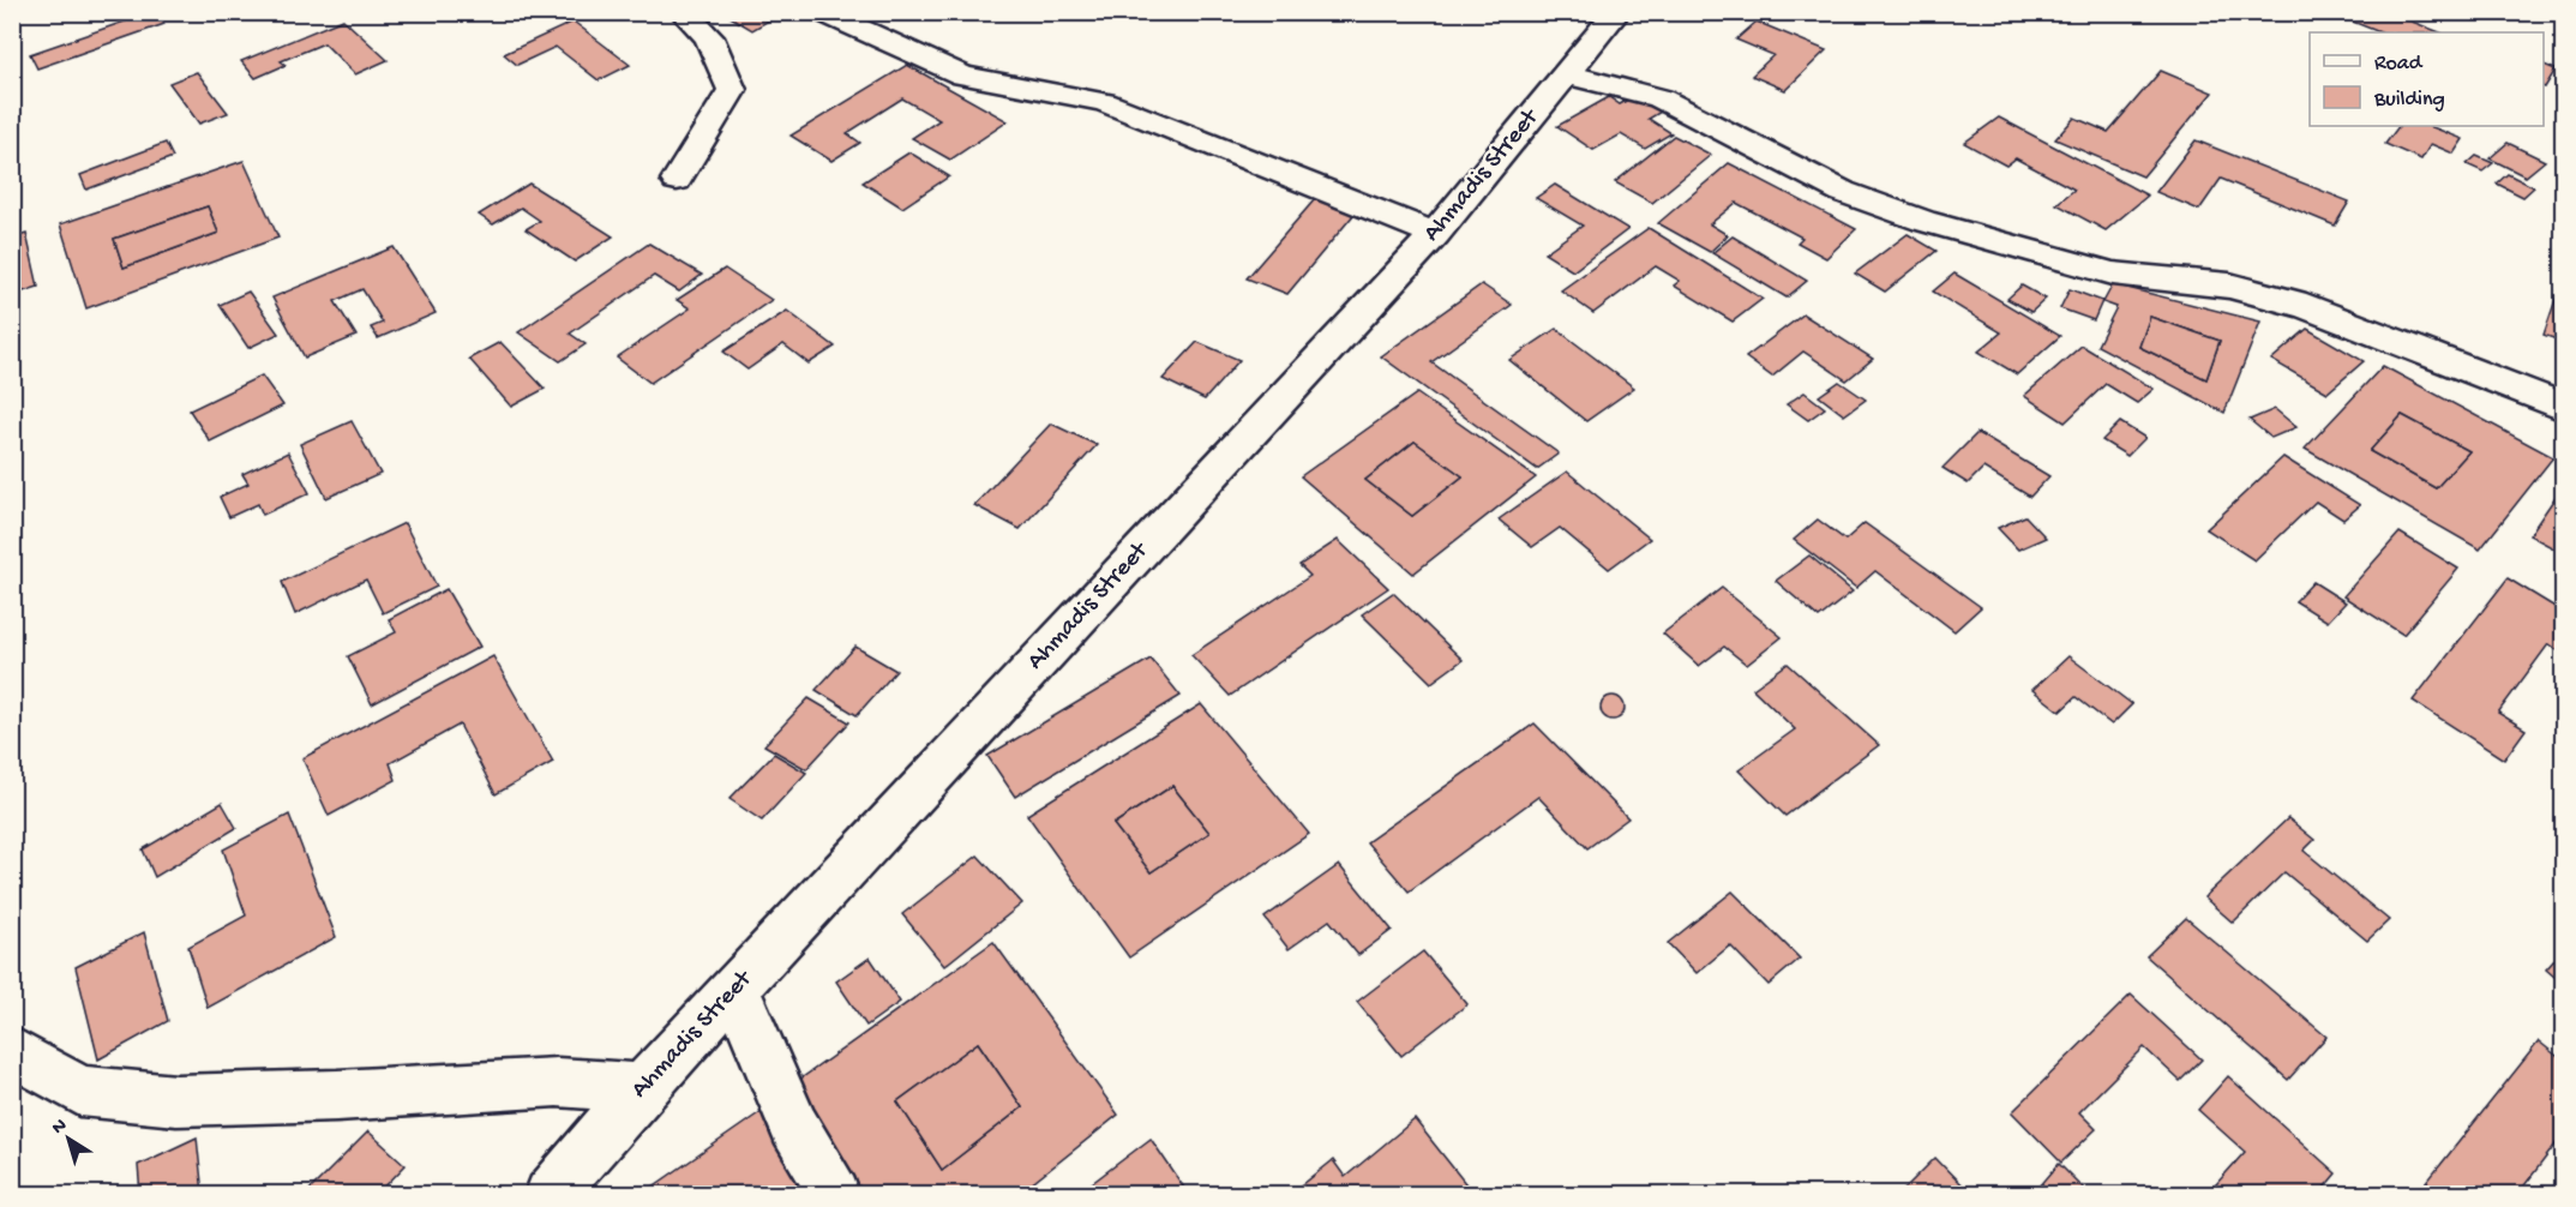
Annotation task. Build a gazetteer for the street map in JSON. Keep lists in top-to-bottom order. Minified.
{"streets":{"street":["Ahmadis Street"]},"legend":["Road","Building"],"north":"top left"}
